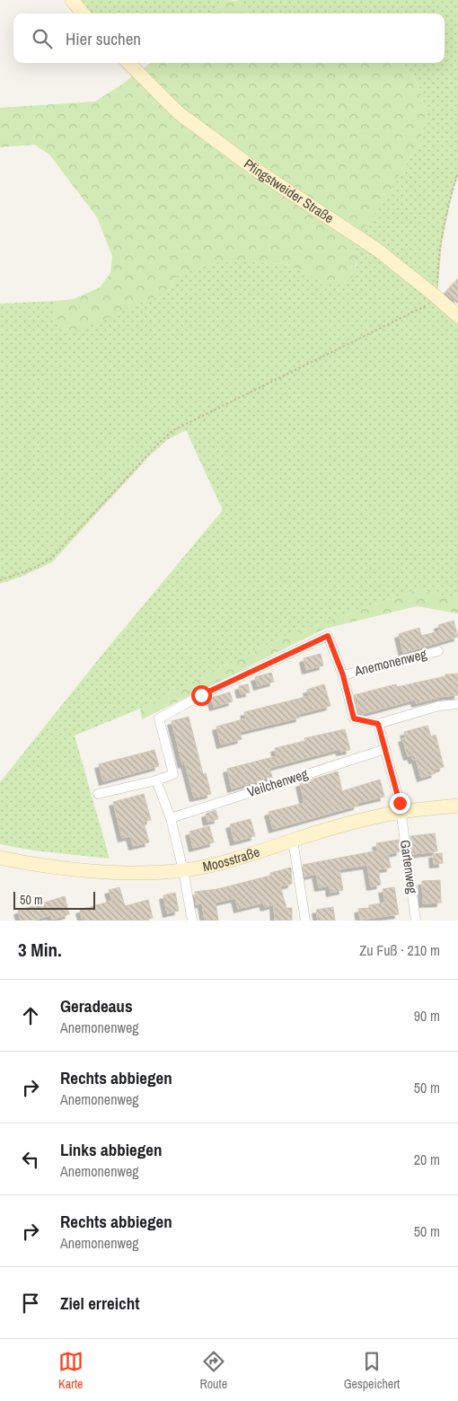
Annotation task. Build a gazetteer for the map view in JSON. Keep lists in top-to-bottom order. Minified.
{"streets":{"street":["Pfingstweider Straße","Anemonenweg","Veilchenweg","Moosstraße","Gartenweg"]},"crossings":[["Moosstraße","Gartenweg"]],"scale_bar":"50 m","page":{"search":"Hier suchen","scale":"50 m","heading":["3 Min.","Zu Fuß · 210 m"],"list":[["Geradeaus","Anemonenweg","90 m"],["Rechts abbiegen","Anemonenweg","50 m"],["Links abbiegen","Anemonenweg","20 m"],["Rechts abbiegen","Anemonenweg","50 m"],"Ziel erreicht"],"nav":["Karte","Route","Gespeichert"]}}
